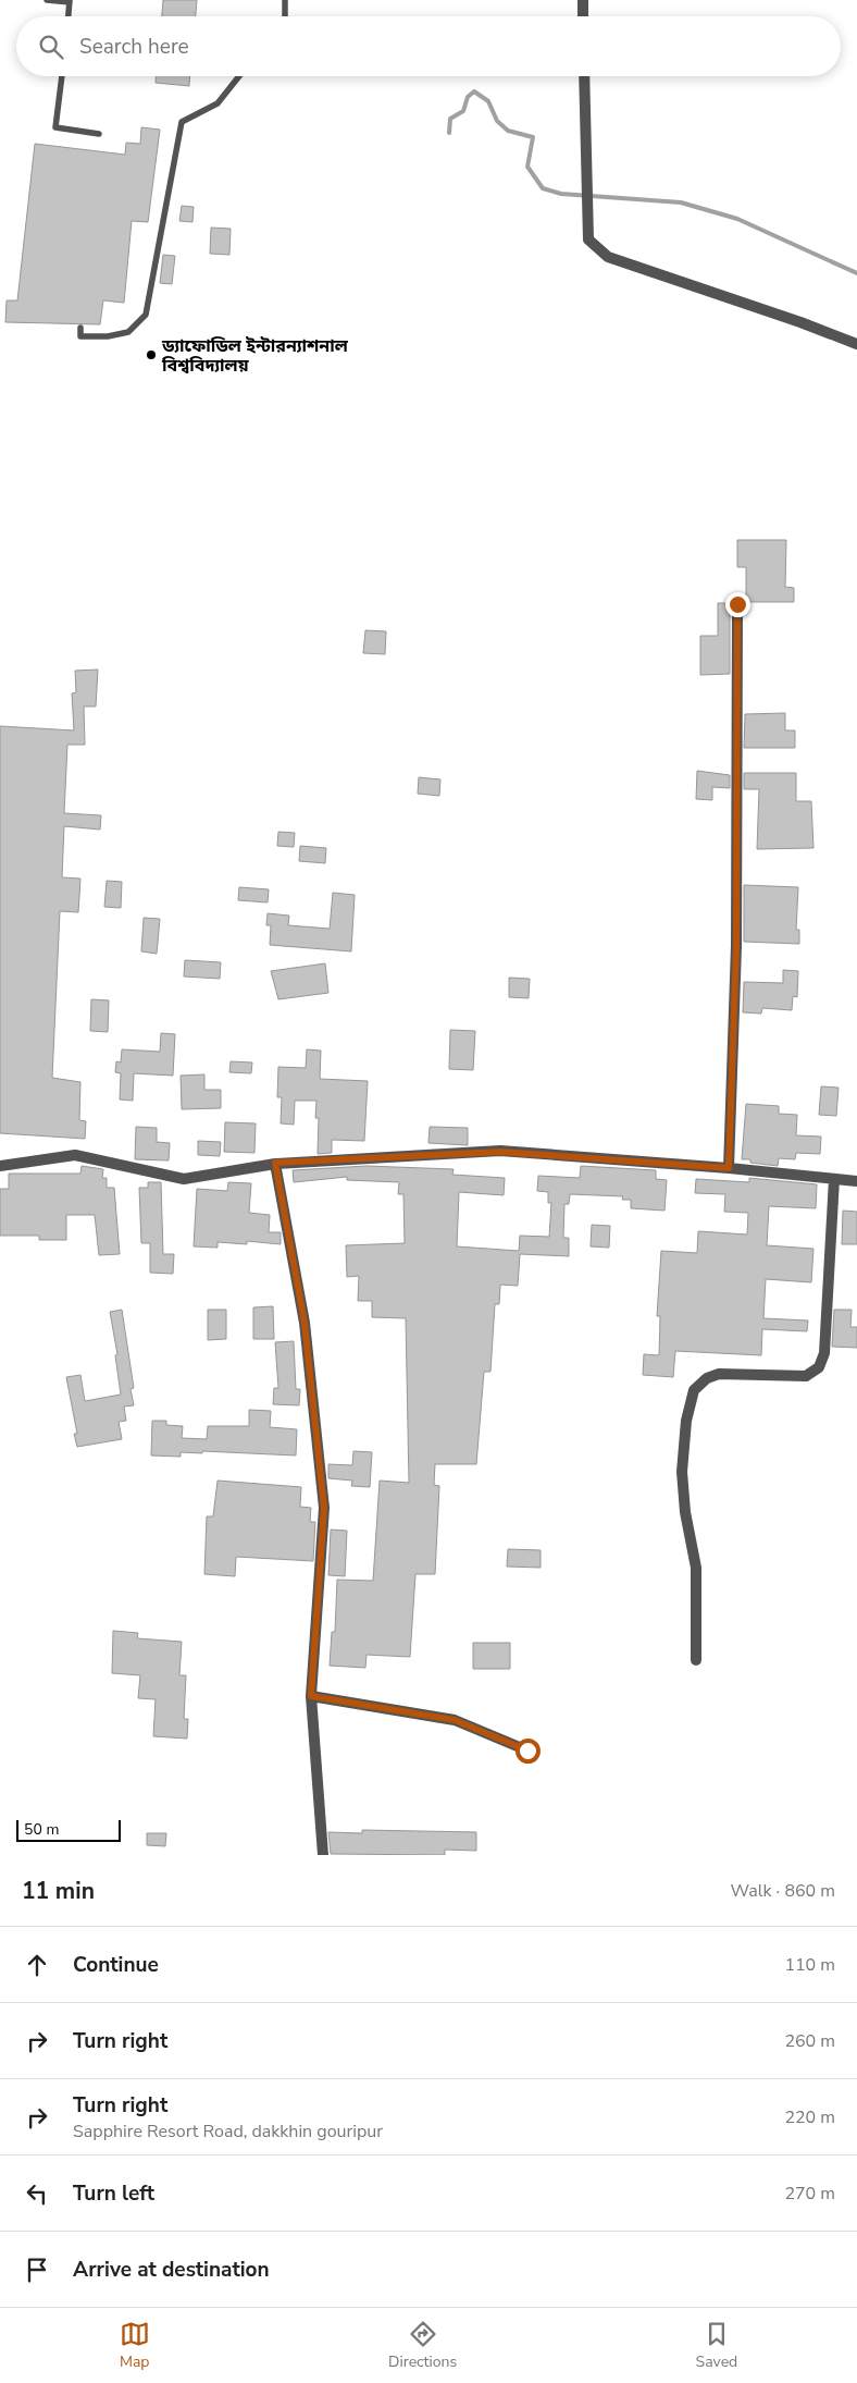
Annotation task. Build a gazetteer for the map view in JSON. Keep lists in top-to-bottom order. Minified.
{"places":["ড্যাফোডিল ইন্টারন্যাশনাল বিশ্ববিদ্যালয়"],"scale_bar":"50 m","page":{"search":"Search here","scale":"50 m","heading":["11 min","Walk · 860 m"],"list":[["Continue","110 m"],["Turn right","260 m"],["Turn right","Sapphire Resort Road, dakkhin gouripur","220 m"],["Turn left","270 m"],"Arrive at destination"],"nav":["Map","Directions","Saved"]}}
